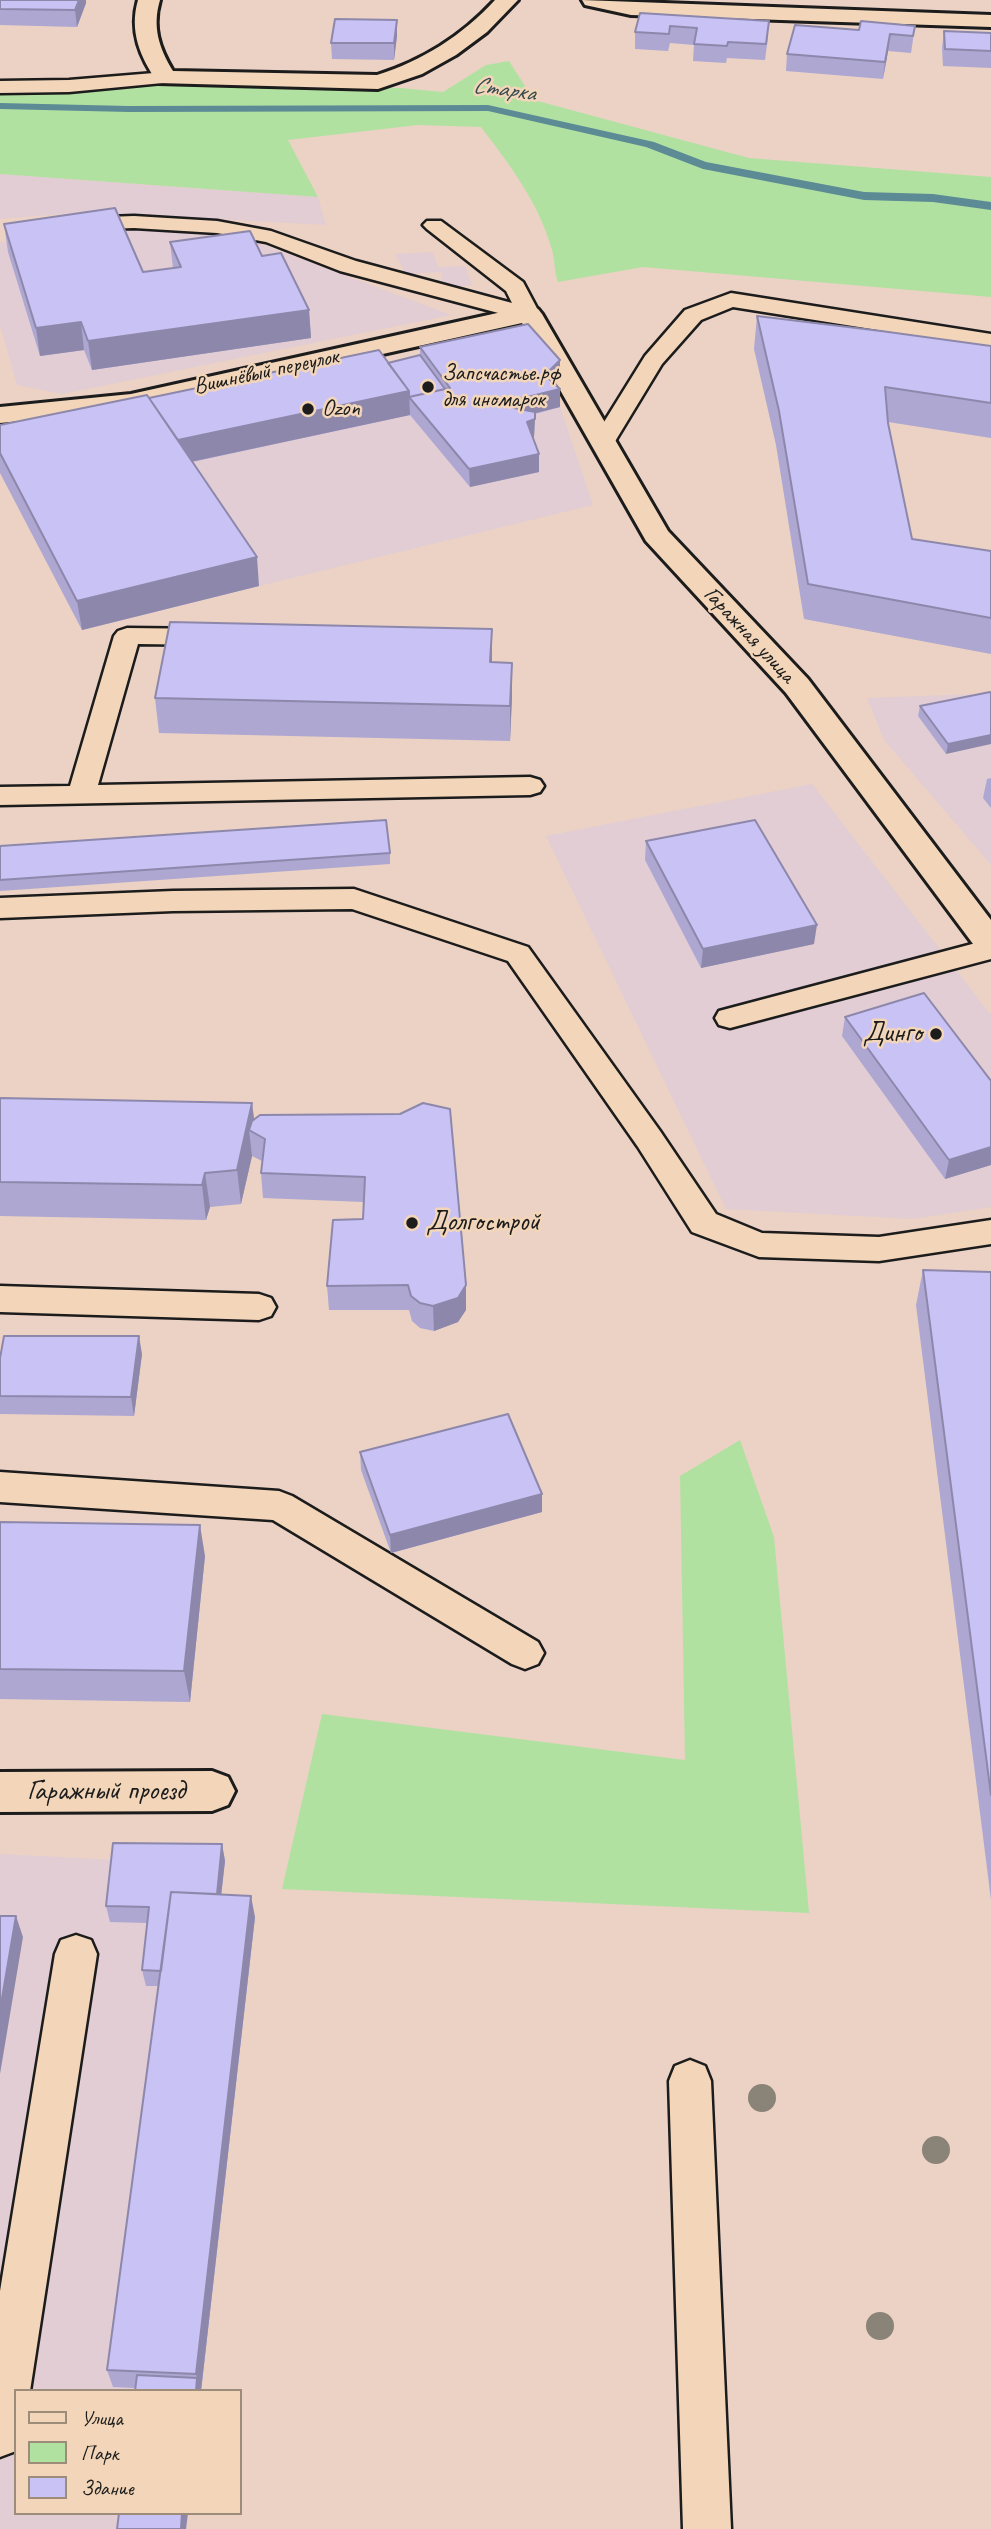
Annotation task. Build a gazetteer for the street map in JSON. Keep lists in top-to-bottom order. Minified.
{"streets":{"street":["Вишнёвый переулок","Гаражная улица","Гаражный проезд"]},"crossings":[["Вишнёвый переулок","Гаражная улица"]],"water":["Старка"],"places":["Запсчастье.рф для иномарок","Ozon","Динго","Долгострой"],"legend":["Улица","Парк","Здание"]}
